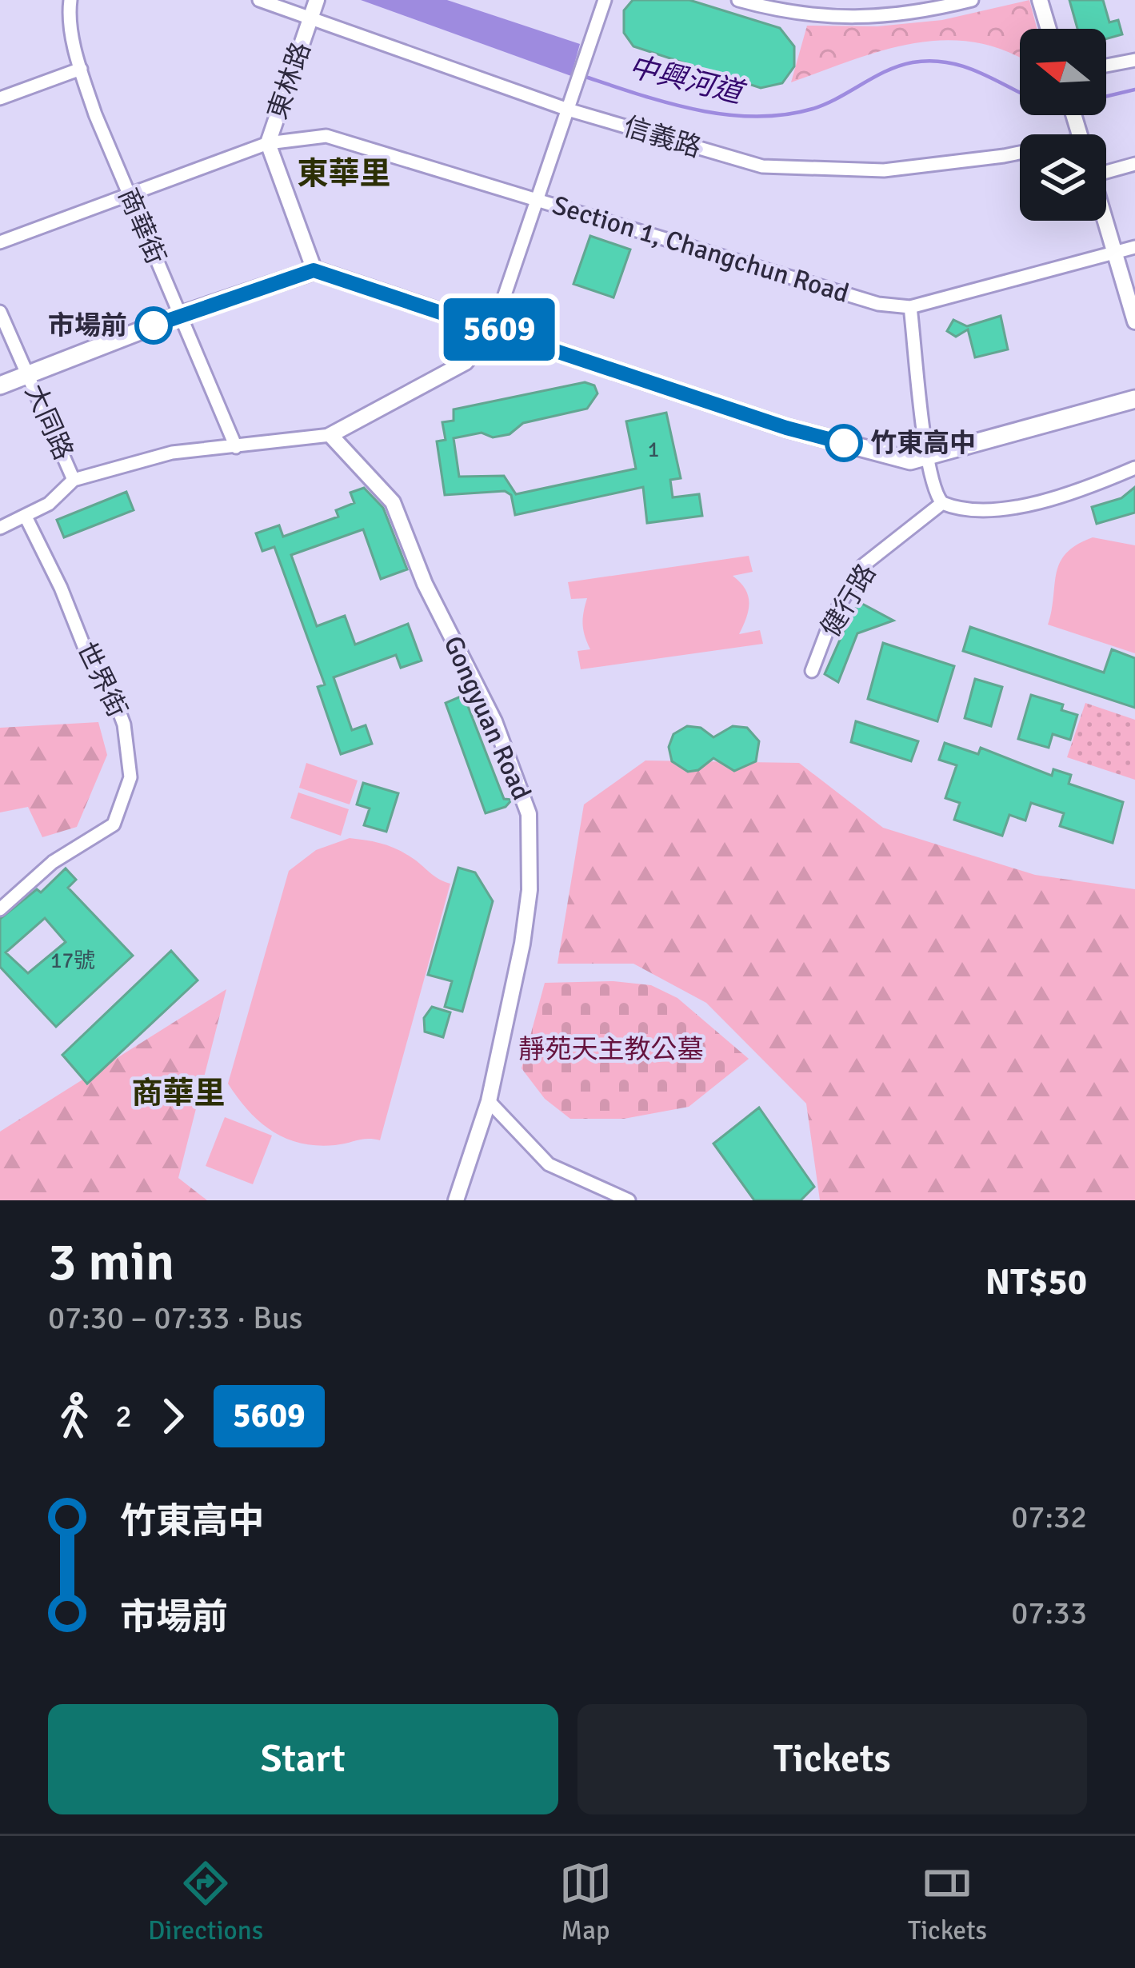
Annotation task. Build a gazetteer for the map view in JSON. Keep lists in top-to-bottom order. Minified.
{"streets":{"street":["東林路","信義路","商華街","Section 1, Changchun Road","大同路","健行路","世界街","Gongyuan Road"]},"crossings":[["東林路","信義路"],["東林路","Section 1, Changchun Road"],["商華街","Section 1, Changchun Road"]],"districts":["東華里","商華里"],"water":["中興河道"],"parks":["靜苑天主教公墓"],"places":["市場前","竹東高中"],"lines":["bus line 5609"],"house_numbers":["1","17號"],"north":"left","page":{"on_map":"5609","heading":["3 min","07:30 – 07:33 · Bus","NT$50"],"legs":["2","5609"],"list":[{"name":"竹東高中","value":"07:32"},{"name":"市場前","value":"07:33"}],"buttons":["Start","Tickets"],"tabs":["Directions","Map","Tickets"]}}
